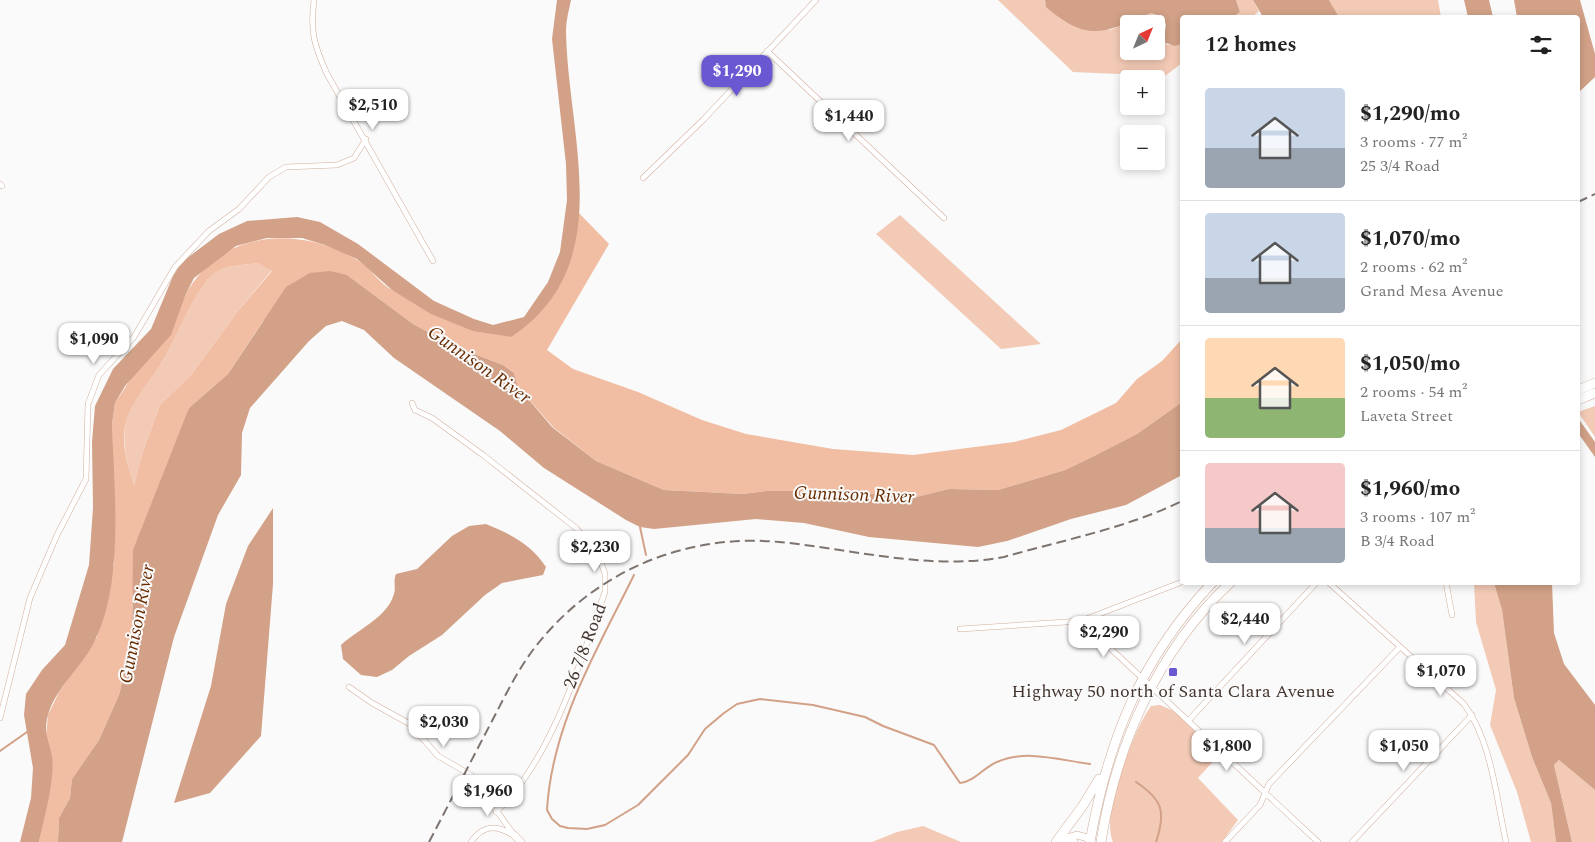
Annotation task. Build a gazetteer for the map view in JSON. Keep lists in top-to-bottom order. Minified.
{"streets":{"street":["26 7/8 Road"]},"water":["Gunnison River"],"places":{"transit":["Highway 50 north of Santa Clara Avenue"]},"north":"top right","page":{"map_buttons":["+","−"],"heading":"12 homes","price":["$1,290","$2,510","$1,440","$1,090","$2,230","$2,440","$2,290","$1,070","$2,030","$1,800","$1,050","$1,960"],"list":[{"name":"$1,290/mo","note":"3 rooms · 77 m² · 25 3/4 Road"},{"name":"$1,070/mo","note":"2 rooms · 62 m² · Grand Mesa Avenue"},{"name":"$1,050/mo","note":"2 rooms · 54 m² · Laveta Street"},{"name":"$1,960/mo","note":"3 rooms · 107 m² · B 3/4 Road"}]}}
